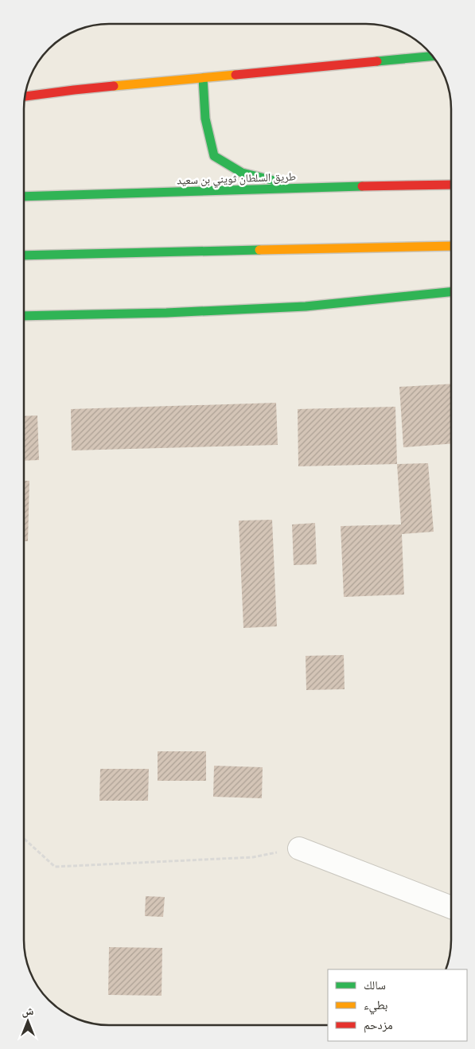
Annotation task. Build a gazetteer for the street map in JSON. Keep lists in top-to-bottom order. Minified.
{"streets":{"main road":["طريق السلطان ثويني بن سعيد"]},"legend":["سالك","بطيء","مزدحم"],"north":"top"}
